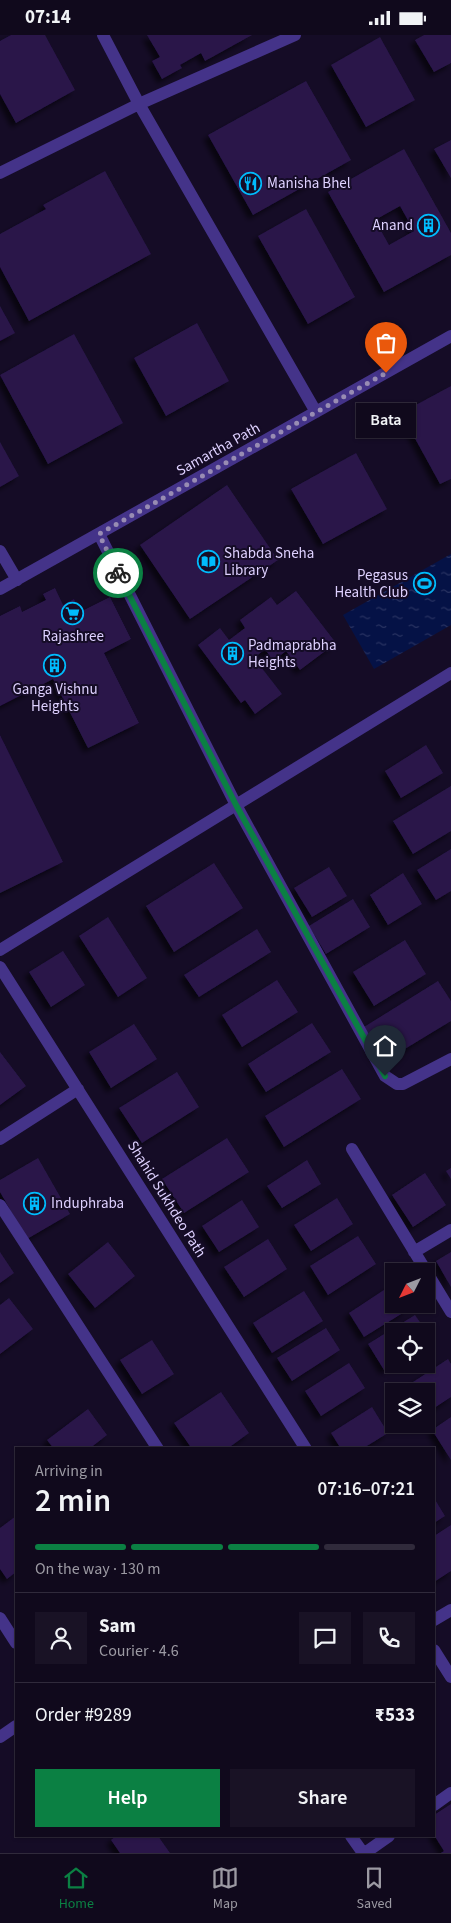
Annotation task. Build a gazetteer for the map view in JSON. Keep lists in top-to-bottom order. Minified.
{"streets":{"street":["Samartha Path","Shahid Sukhdeo Path"]},"places":{"restaurant":["Manisha Bhel"],"building":["Anand","Padmaprabha Heights","Ganga Vishnu Heights","Induphraba"],"other":["Bata"],"library":["Shabda Sneha Library"],"sports":["Pegasus Health Club"],"supermarket":["Rajashree"]},"north":"bottom left","page":{"status":"07:14","bubble":"Bata","heading":["2 min","Arriving in","07:16–07:21"],"panel":["Sam","Courier · 4.6","Order #9289","₹533"],"bar":"On the way · 130 m","buttons":["Help","Share"],"tabs":["Home","Map","Saved"]}}
